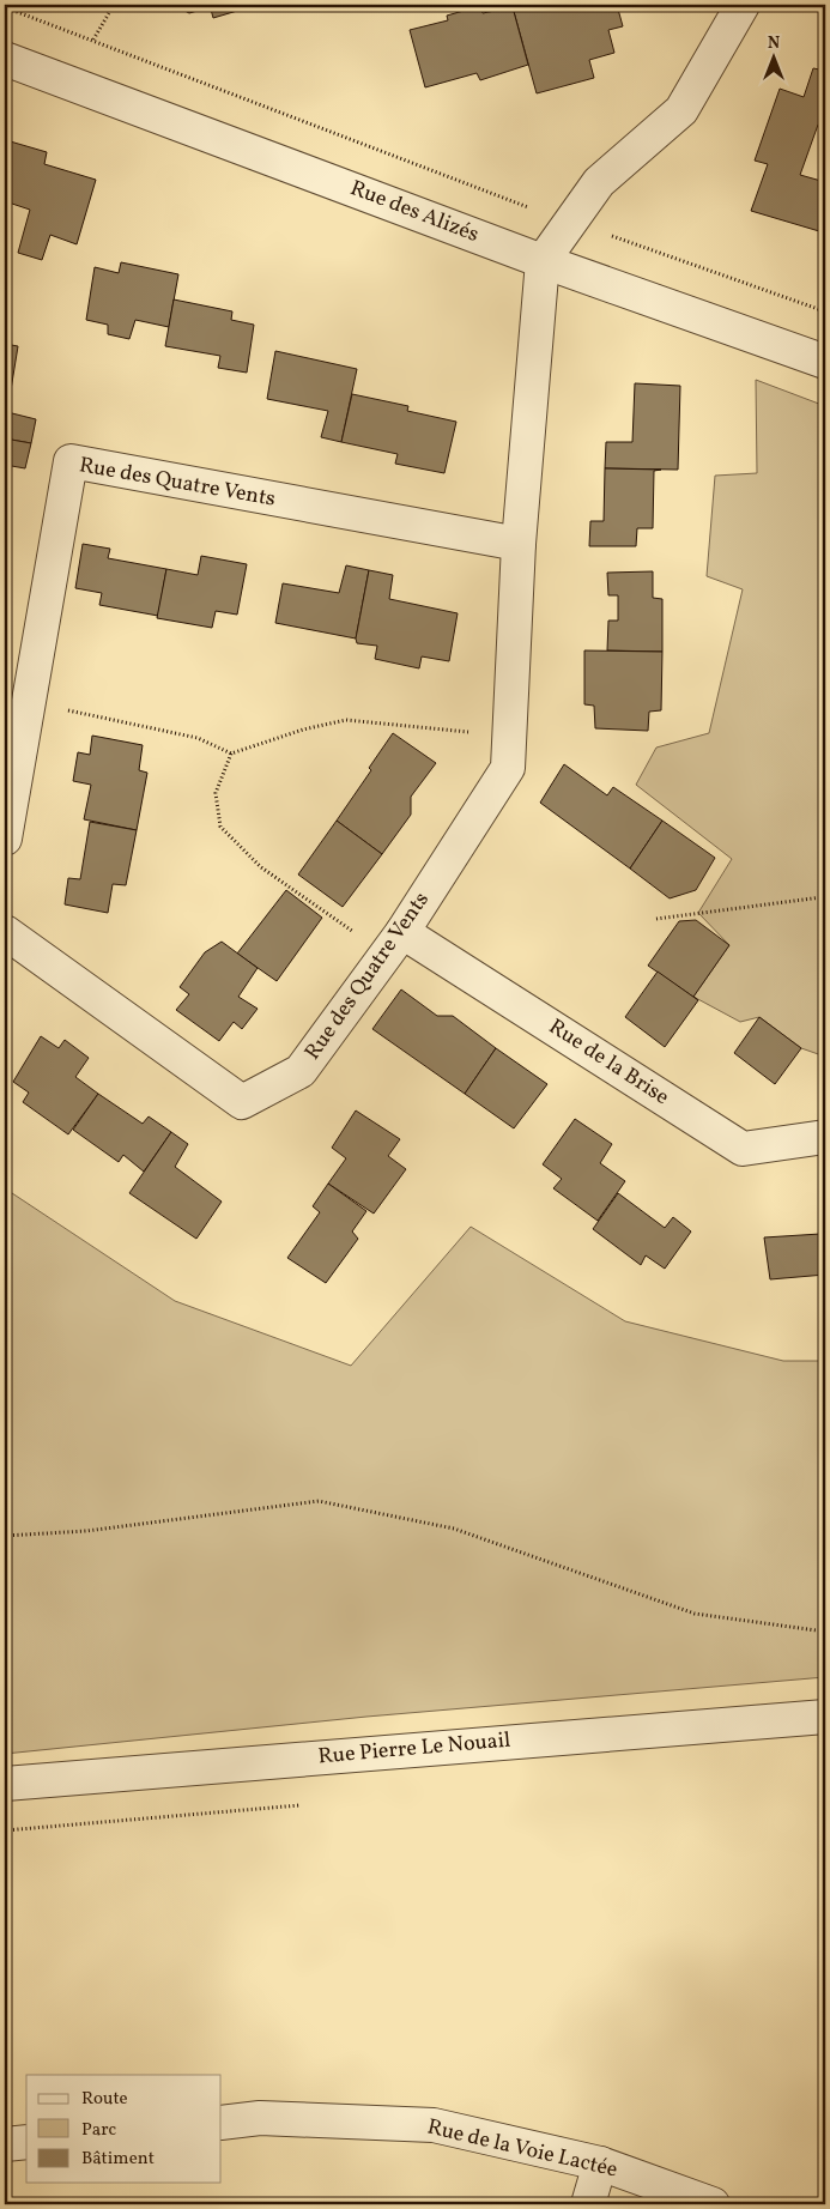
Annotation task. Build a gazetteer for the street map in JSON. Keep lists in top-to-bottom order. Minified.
{"streets":{"street":["Rue des Alizés","Rue des Quatre Vents","Rue de la Brise","Rue Pierre Le Nouail","Rue de la Voie Lactée"]},"crossings":[["Rue des Alizés","Rue des Quatre Vents"],["Rue des Quatre Vents","Rue de la Brise"]],"legend":["Route","Parc","Bâtiment"],"north":"top"}
